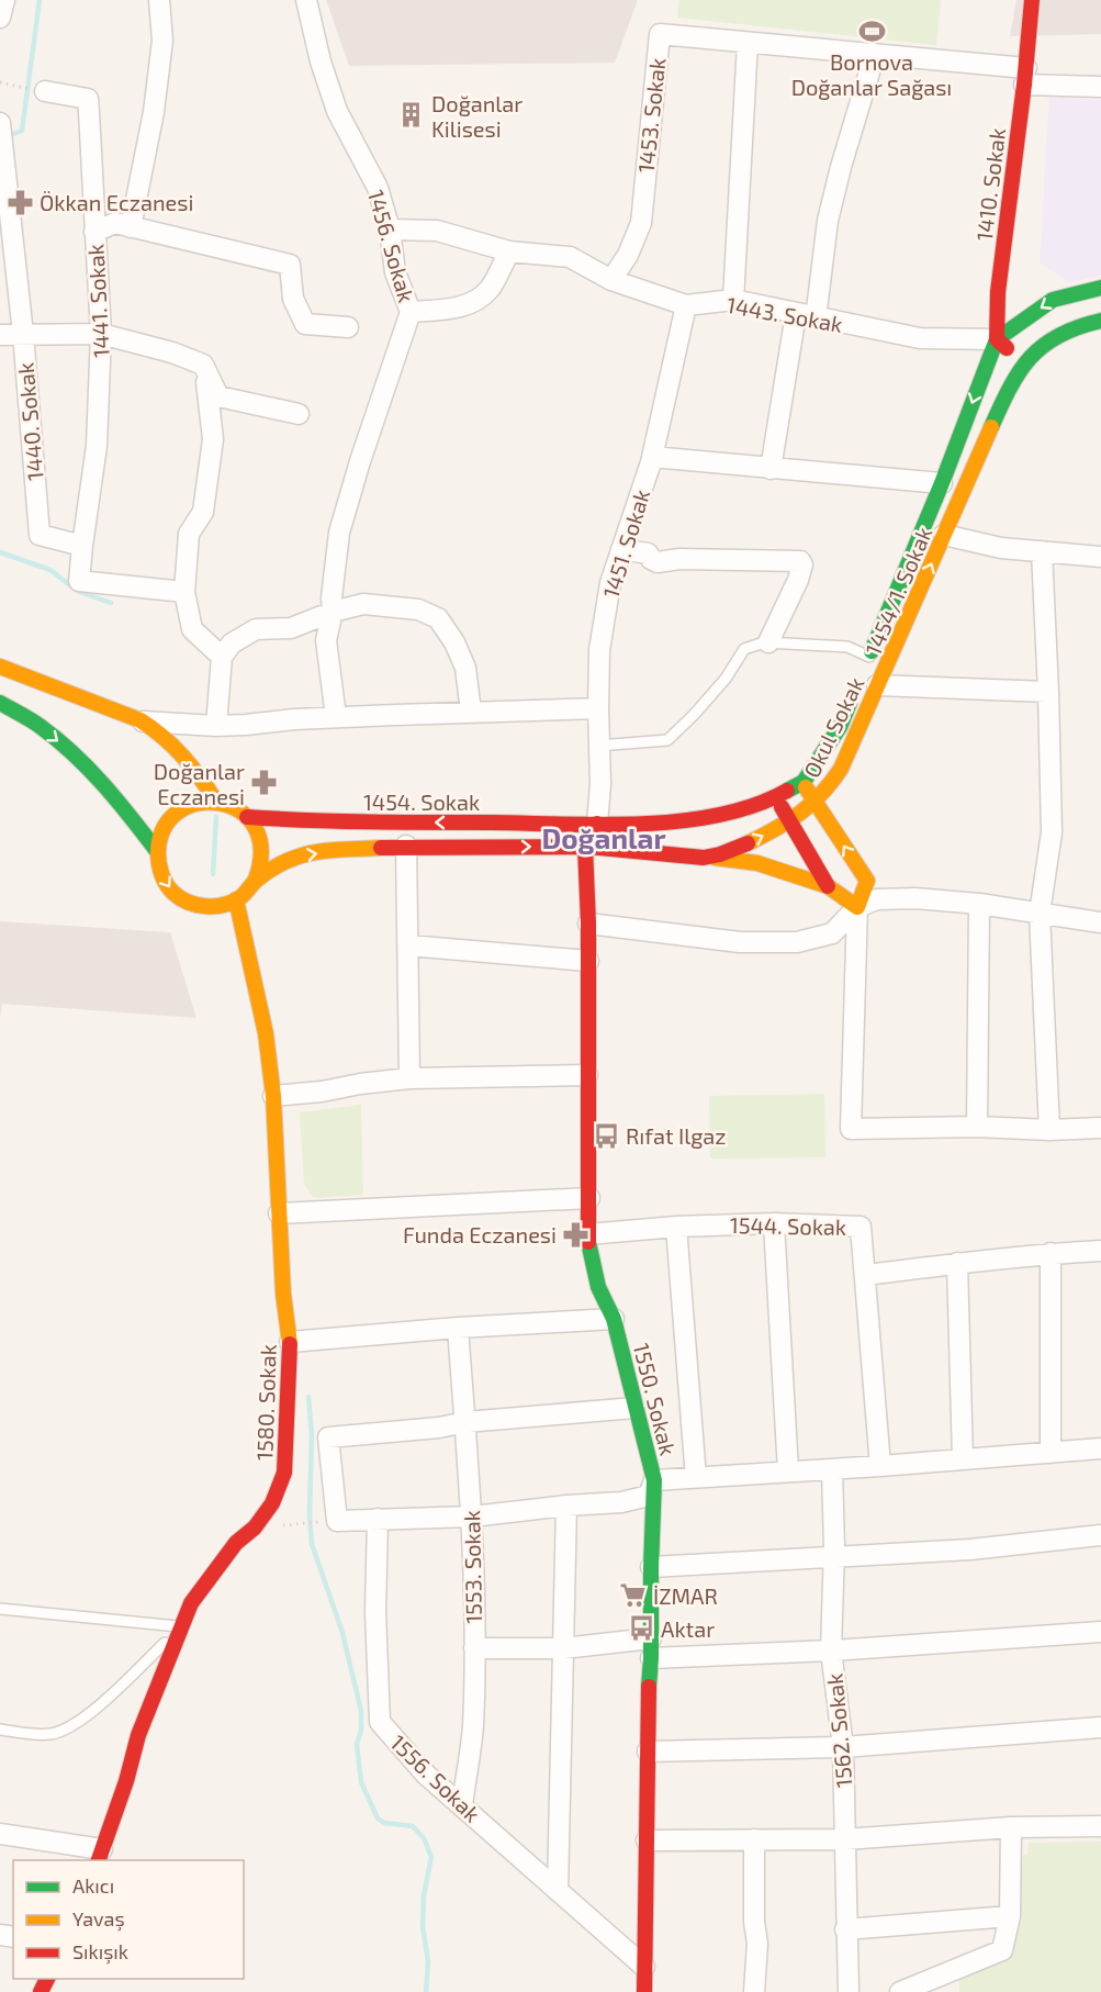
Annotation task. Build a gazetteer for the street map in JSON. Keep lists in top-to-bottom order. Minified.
{"streets":{"main road":["1410. Sokak","1454/1. Sokak","Okul Sokak","1454. Sokak","1550. Sokak","1580. Sokak"],"street":["1453. Sokak","1456. Sokak","1441. Sokak","1443. Sokak","1440. Sokak","1451. Sokak","1544. Sokak","1553. Sokak","1562. Sokak","1556. Sokak"]},"crossings":[["1453. Sokak","1410. Sokak"],["1453. Sokak","1443. Sokak"],["1410. Sokak","1443. Sokak"],["1410. Sokak","1454/1. Sokak"],["1456. Sokak","1443. Sokak"],["1441. Sokak","1440. Sokak"],["1443. Sokak","1451. Sokak"],["1443. Sokak","1454/1. Sokak"],["1451. Sokak","1454. Sokak"],["1451. Sokak","1550. Sokak"],["Okul Sokak","1454. Sokak"],["Okul Sokak","1550. Sokak"],["Okul Sokak","1580. Sokak"],["1454. Sokak","1550. Sokak"],["1454. Sokak","1580. Sokak"],["1544. Sokak","1550. Sokak"],["1550. Sokak","1556. Sokak"],["1553. Sokak","1556. Sokak"]],"one_way":["1454/1. Sokak","Okul Sokak","1454. Sokak"],"districts":["Doğanlar"],"places":{"sports":["Bornova Doğanlar Sağası"],"building":["Doğanlar Kilisesi"],"pharmacy":["Ökkan Eczanesi","Doğanlar Eczanesi","Funda Eczanesi"],"bus stop":["Rıfat Ilgaz","Aktar"],"supermarket":["İZMAR"]},"legend":["Akıcı","Yavaş","Sıkışık"]}
